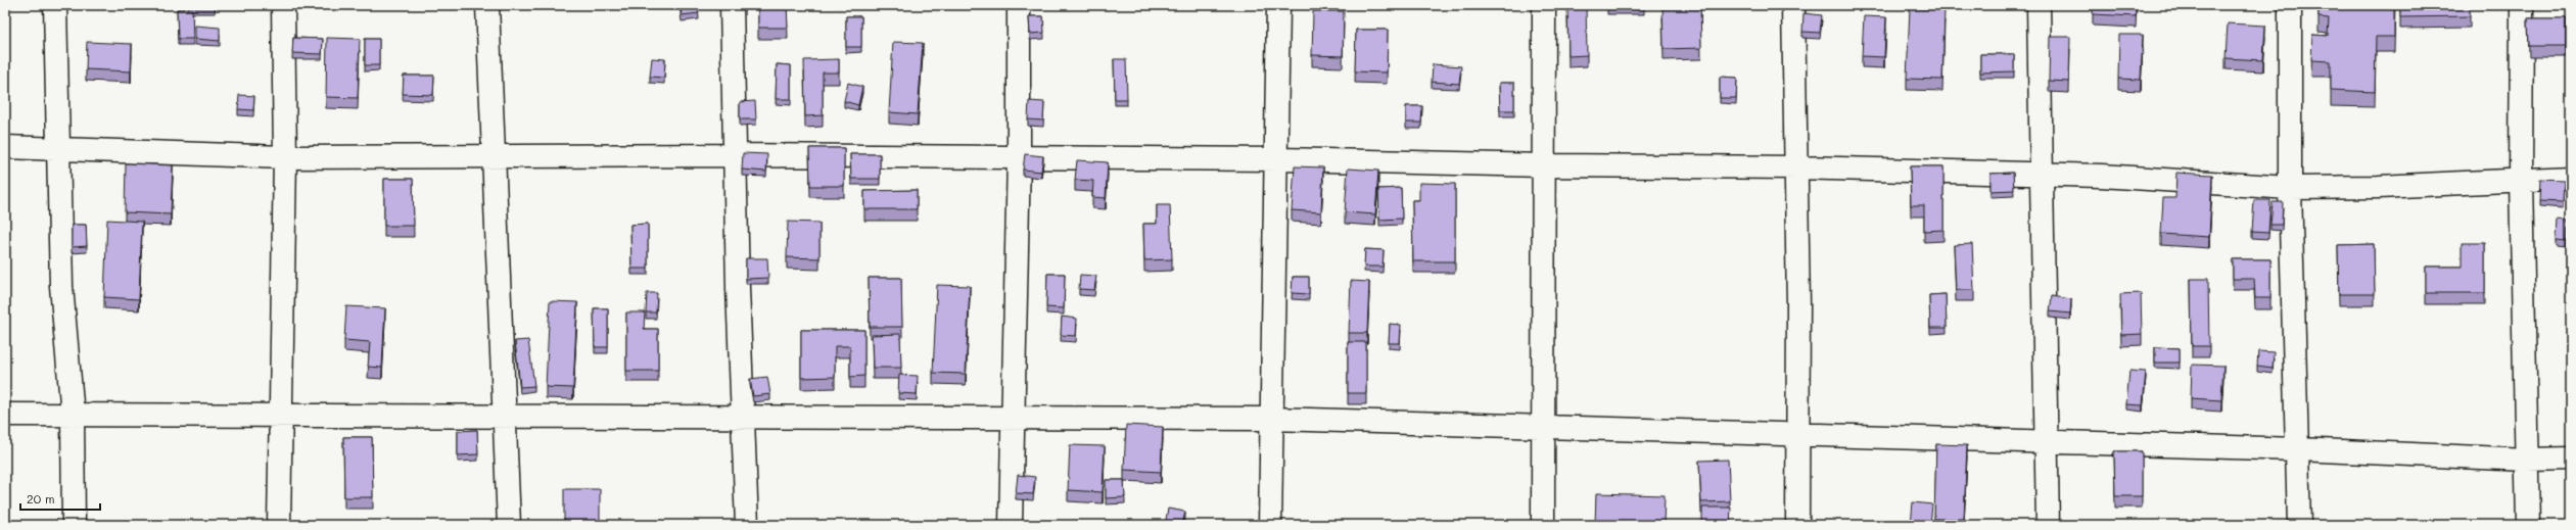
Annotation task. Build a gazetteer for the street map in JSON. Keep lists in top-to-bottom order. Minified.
{"scale_bar":"20 m"}
